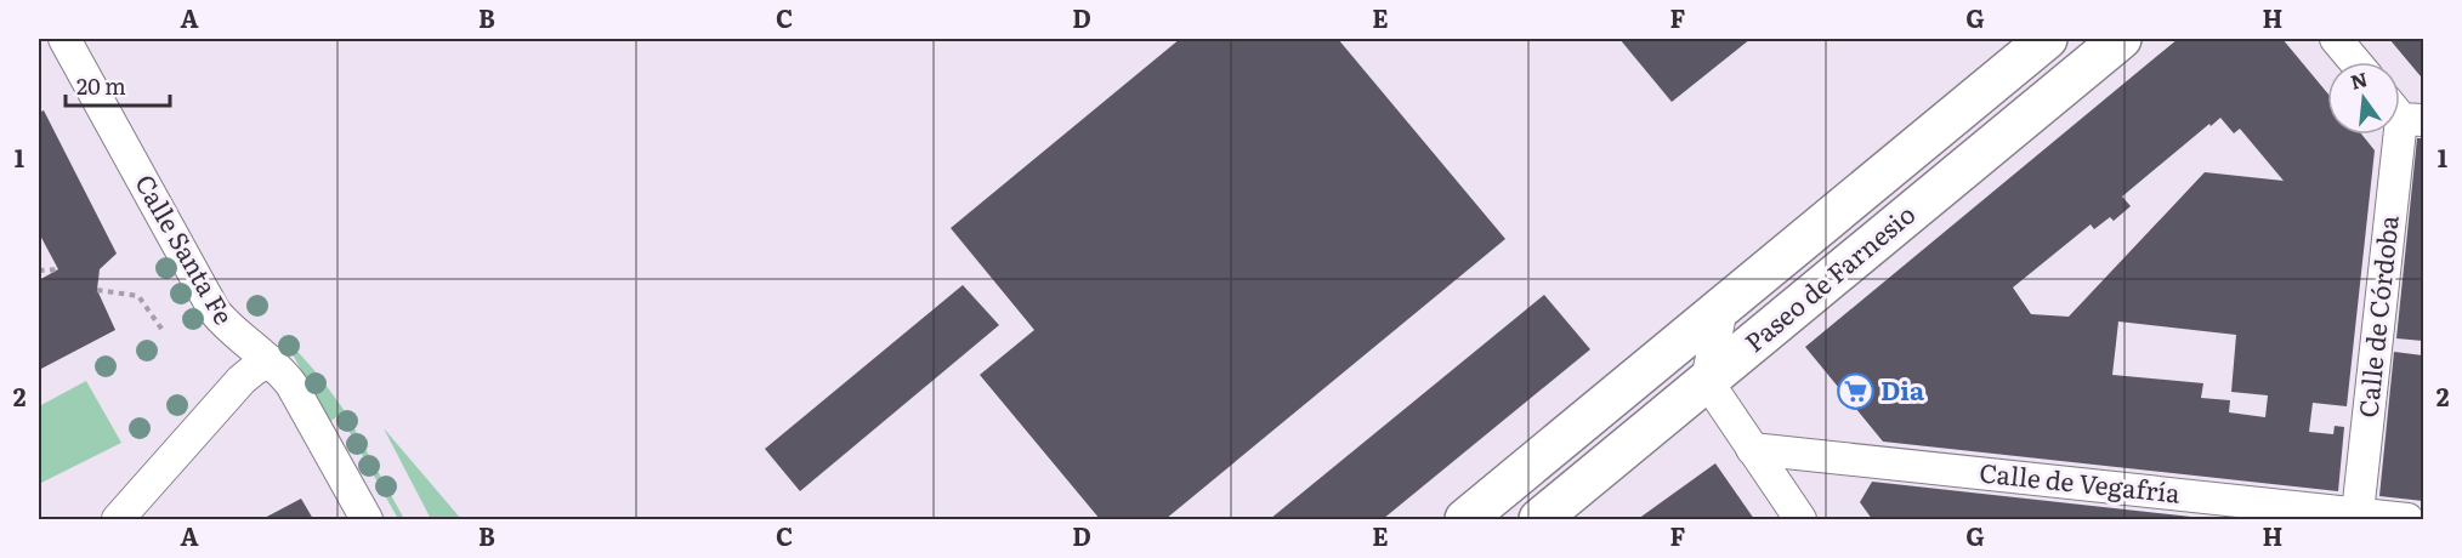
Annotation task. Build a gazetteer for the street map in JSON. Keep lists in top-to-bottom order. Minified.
{"streets":{"main road":["Paseo de Farnesio"],"street":["Calle Santa Fe","Calle de Córdoba","Calle de Vegafría"]},"crossings":[["Calle de Córdoba","Calle de Vegafría"]],"places":{"supermarket":["Dia"]},"scale_bar":"20 m","north":"top","grid":{"columns":["A","B","C","D","E","F","G","H"],"rows":["1","2"]}}
